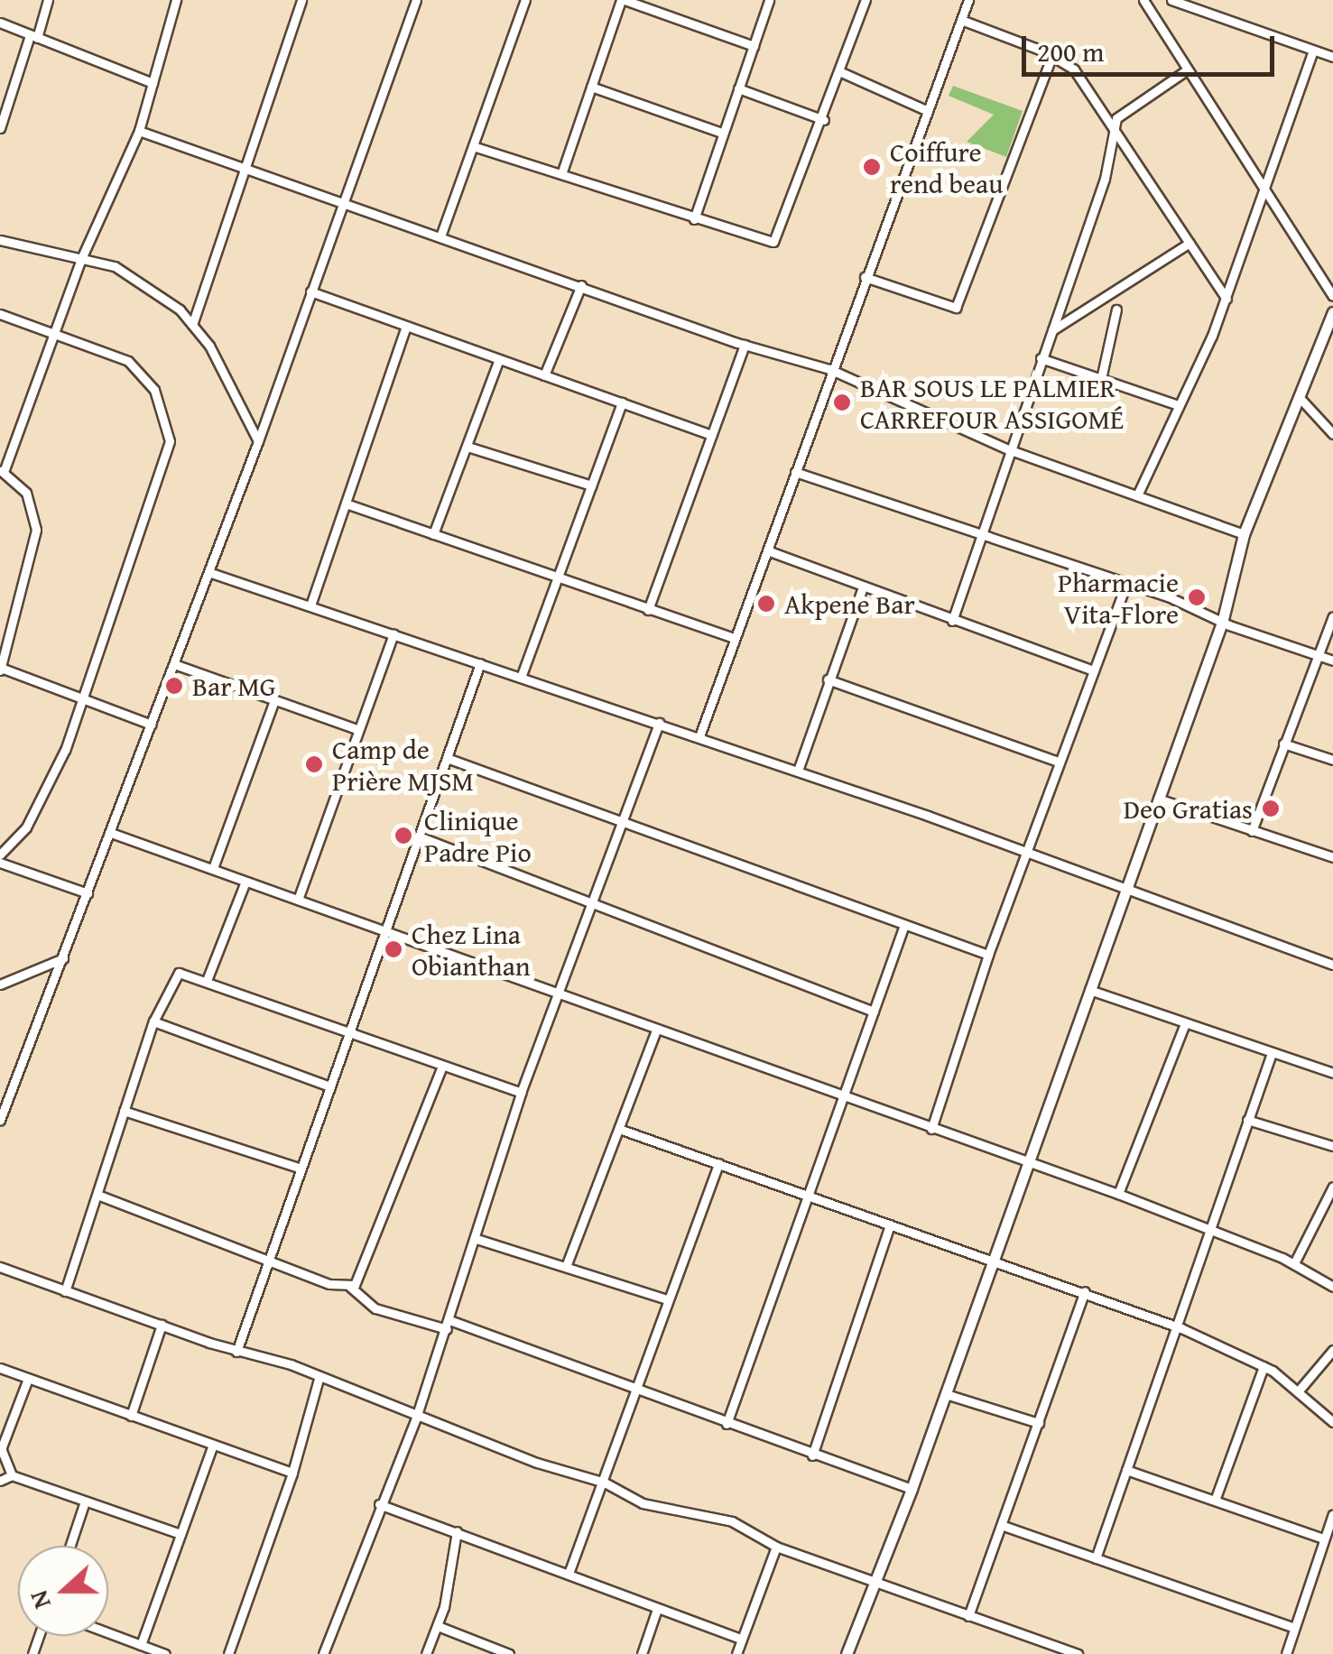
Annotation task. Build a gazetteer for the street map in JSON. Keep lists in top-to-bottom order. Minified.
{"places":["Coiffure rend beau","BAR SOUS LE PALMIER CARREFOUR ASSIGOMÉ","Pharmacie Vita-Flore","Akpene Bar","Bar MG","Camp de Prière MJSM","Deo Gratias","Clinique Padre Pio","Chez Lina Obianthan"],"scale_bar":"200 m","north":"left"}
